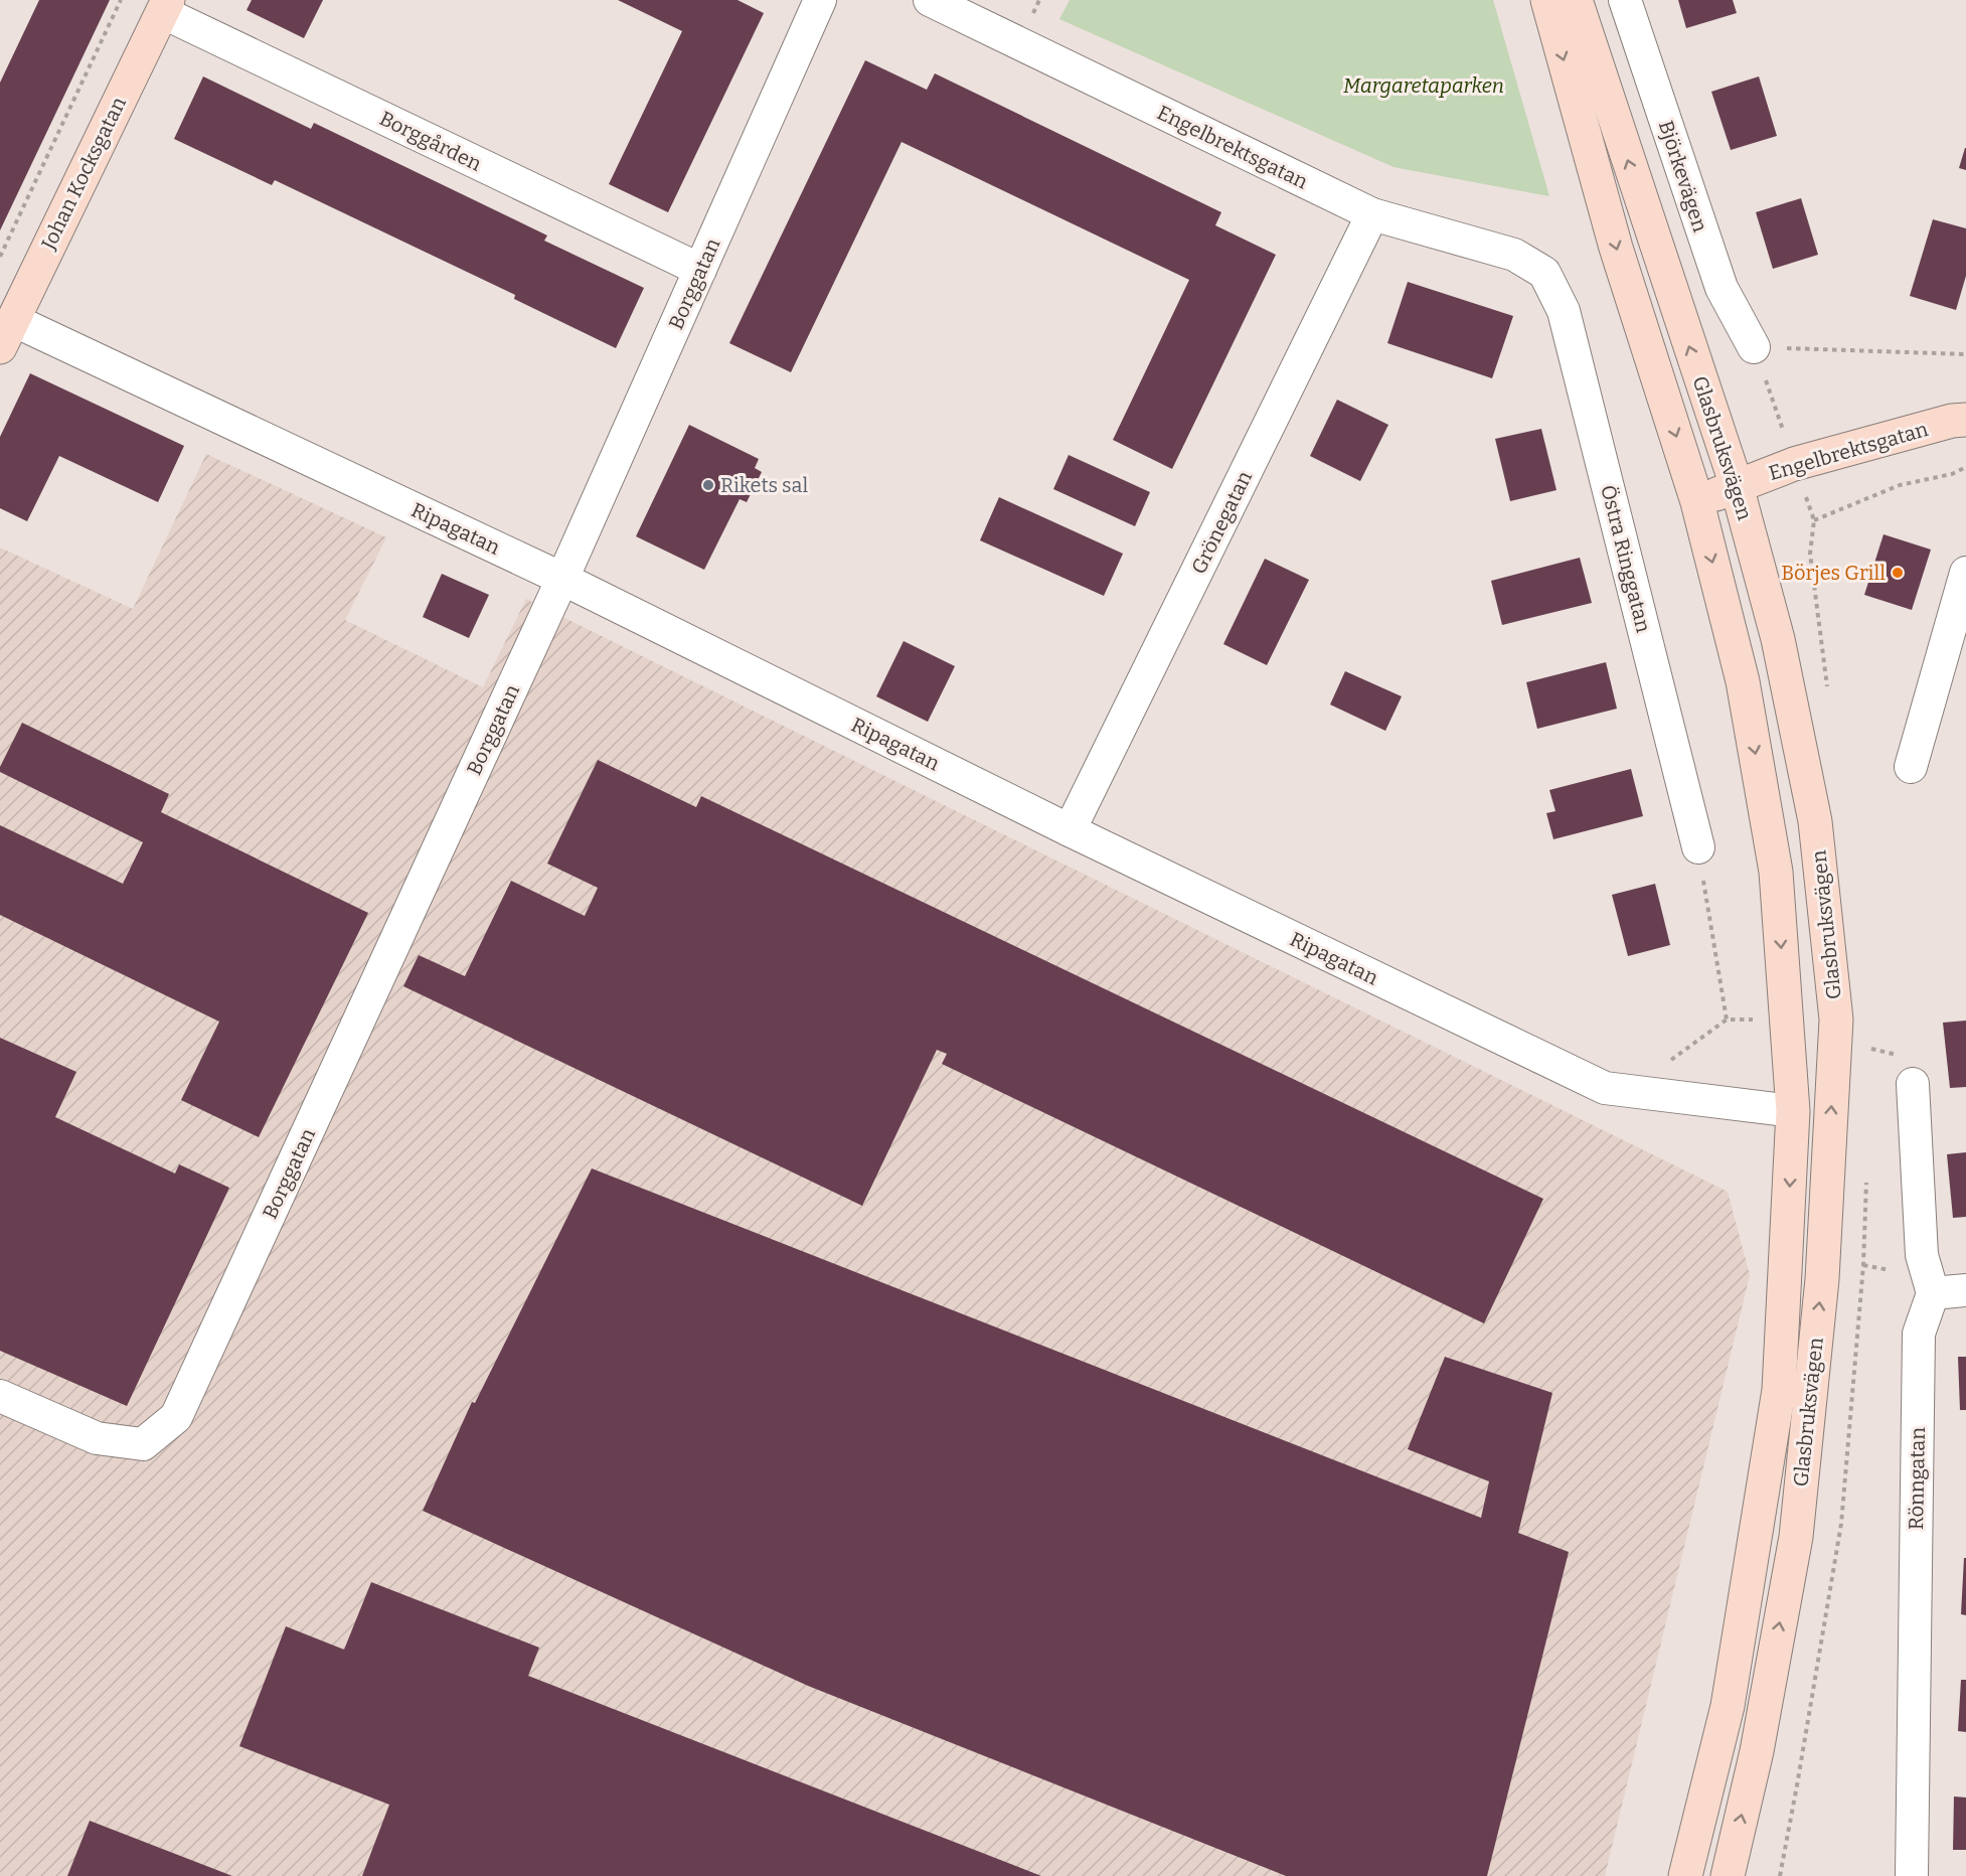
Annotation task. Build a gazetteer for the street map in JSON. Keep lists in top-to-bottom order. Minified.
{"streets":{"main road":["Engelbrektsgatan","Johan Kocksgatan","Glasbruksvägen"],"street":["Borggården","Björkevägen","Borggatan","Grönegatan","Ripagatan","Östra Ringgatan","Rönngatan"]},"crossings":[["Borggården","Johan Kocksgatan"],["Borggården","Borggatan"],["Engelbrektsgatan","Glasbruksvägen"],["Engelbrektsgatan","Grönegatan"],["Engelbrektsgatan","Östra Ringgatan"],["Johan Kocksgatan","Ripagatan"],["Borggatan","Ripagatan"],["Glasbruksvägen","Ripagatan"],["Grönegatan","Ripagatan"]],"parks":["Margaretaparken"],"places":["Rikets sal","Börjes Grill"]}
